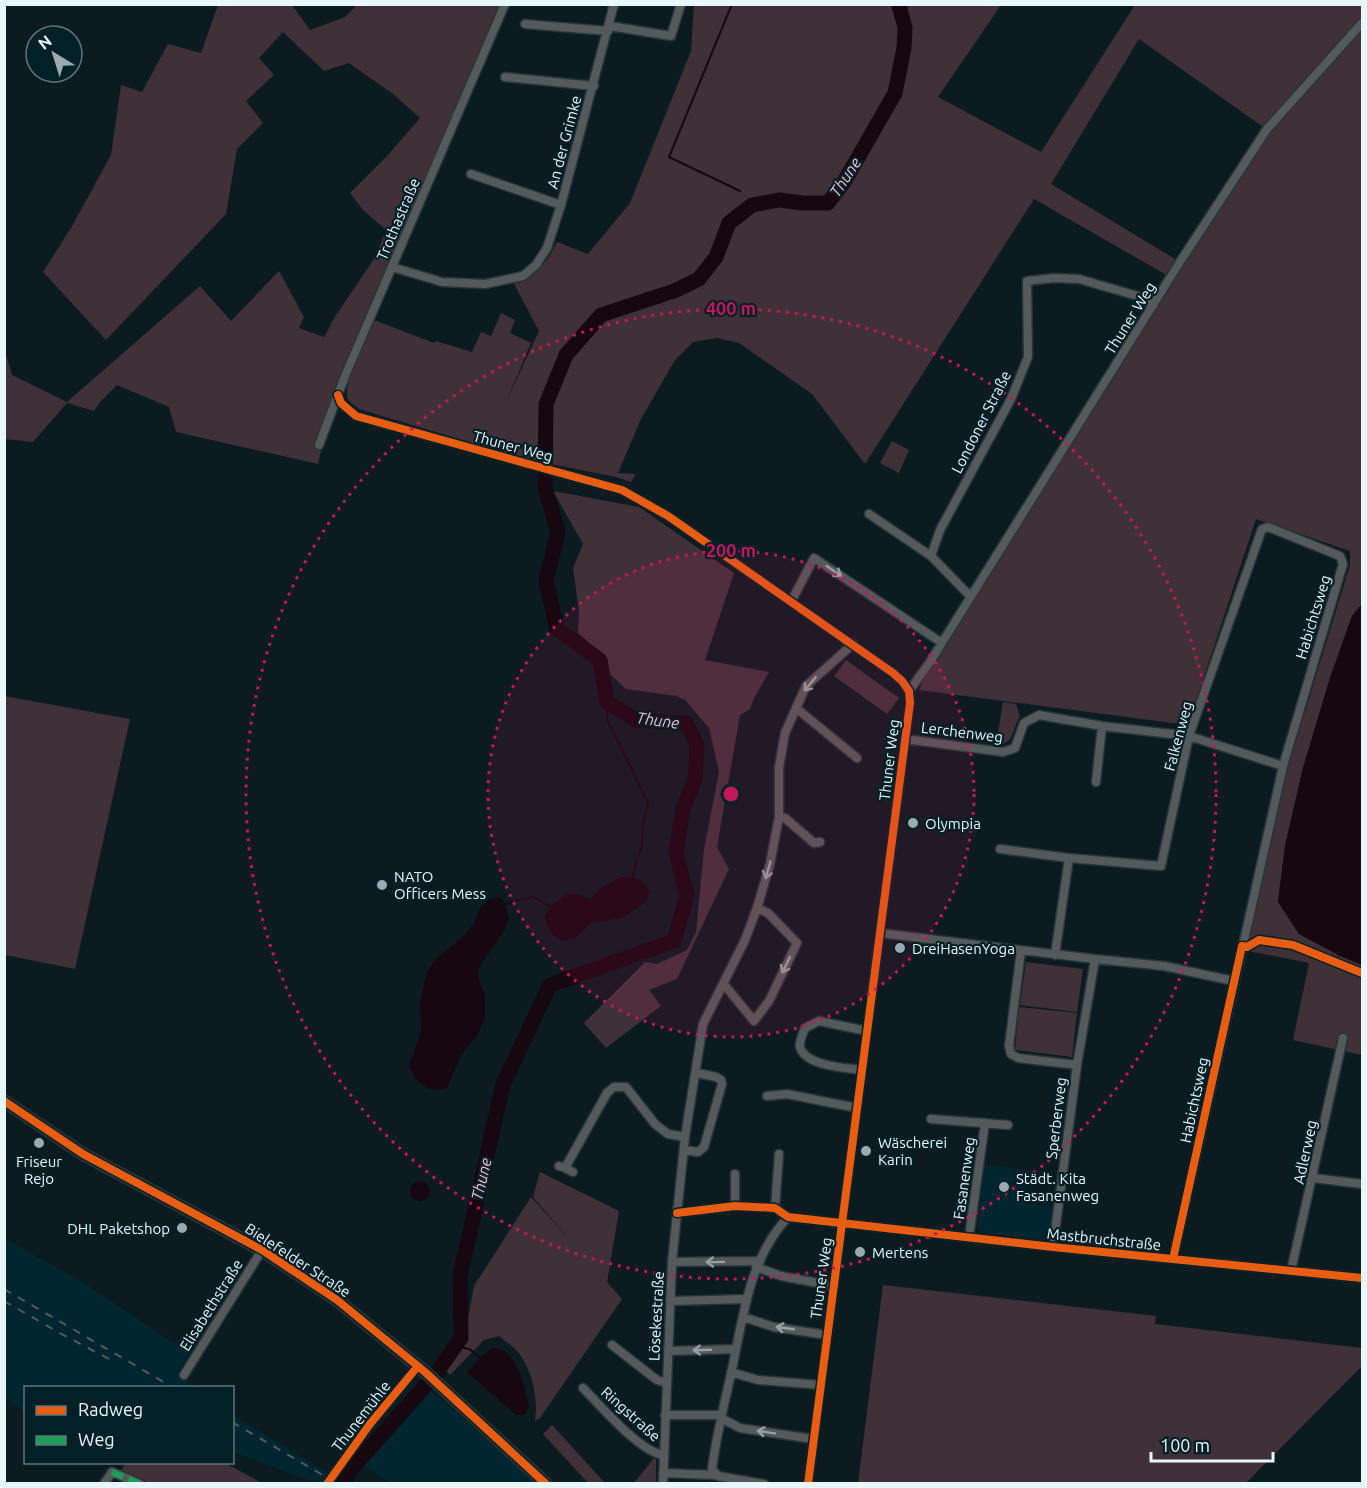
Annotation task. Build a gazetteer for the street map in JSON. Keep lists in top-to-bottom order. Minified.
{"streets":{"main road":["Bielefelder Straße"],"street":["An der Grimke","Trothastraße","Thuner Weg","Londoner Straße","Habichtsweg","Lerchenweg","Falkenweg","Sperberweg","Adlerweg","Fasanenweg","Mastbruchstraße","Elisabethstraße","Lösekestraße","Ringstraße","Thunemühle"]},"crossings":[["An der Grimke","Trothastraße"],["Trothastraße","Thuner Weg"],["Thuner Weg","Londoner Straße"],["Thuner Weg","Lerchenweg"],["Thuner Weg","Mastbruchstraße"],["Thuner Weg","Lösekestraße"],["Thuner Weg","Ringstraße"],["Habichtsweg","Lerchenweg"],["Habichtsweg","Falkenweg"],["Habichtsweg","Mastbruchstraße"],["Lerchenweg","Falkenweg"],["Sperberweg","Mastbruchstraße"],["Adlerweg","Mastbruchstraße"],["Fasanenweg","Mastbruchstraße"],["Bielefelder Straße","Elisabethstraße"],["Bielefelder Straße","Thunemühle"],["Lösekestraße","Ringstraße"]],"water":["Thune"],"places":["Olympia","NATO Officers Mess","DreiHasenYoga","Friseur Rejo","Wäscherei Karin","Städt. Kita Fasanenweg","DHL Paketshop","Mertens"],"legend":["Radweg","Weg"],"scale_bar":"100 m","north":"top left","rings":["400 m","200 m"]}
